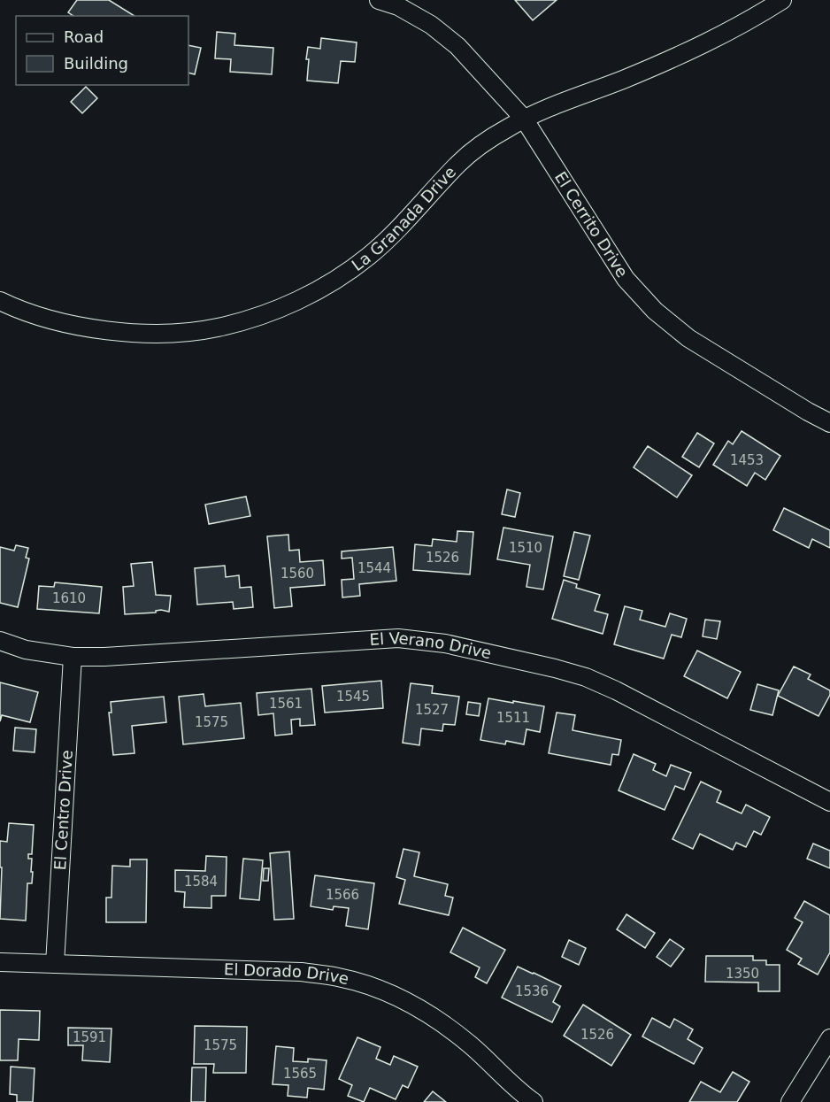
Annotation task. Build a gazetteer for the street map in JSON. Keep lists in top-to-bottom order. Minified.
{"streets":{"street":["La Granada Drive","El Cerrito Drive","El Verano Drive","El Centro Drive","El Dorado Drive"]},"crossings":[["La Granada Drive","El Cerrito Drive"],["El Verano Drive","El Centro Drive"],["El Centro Drive","El Dorado Drive"]],"house_numbers":["1453","1510","1526","1544","1560","1610","1545","1561","1527","1511","1575","1584","1566","1350","1536","1526","1591","1575","1565"],"legend":["Road","Building"]}
